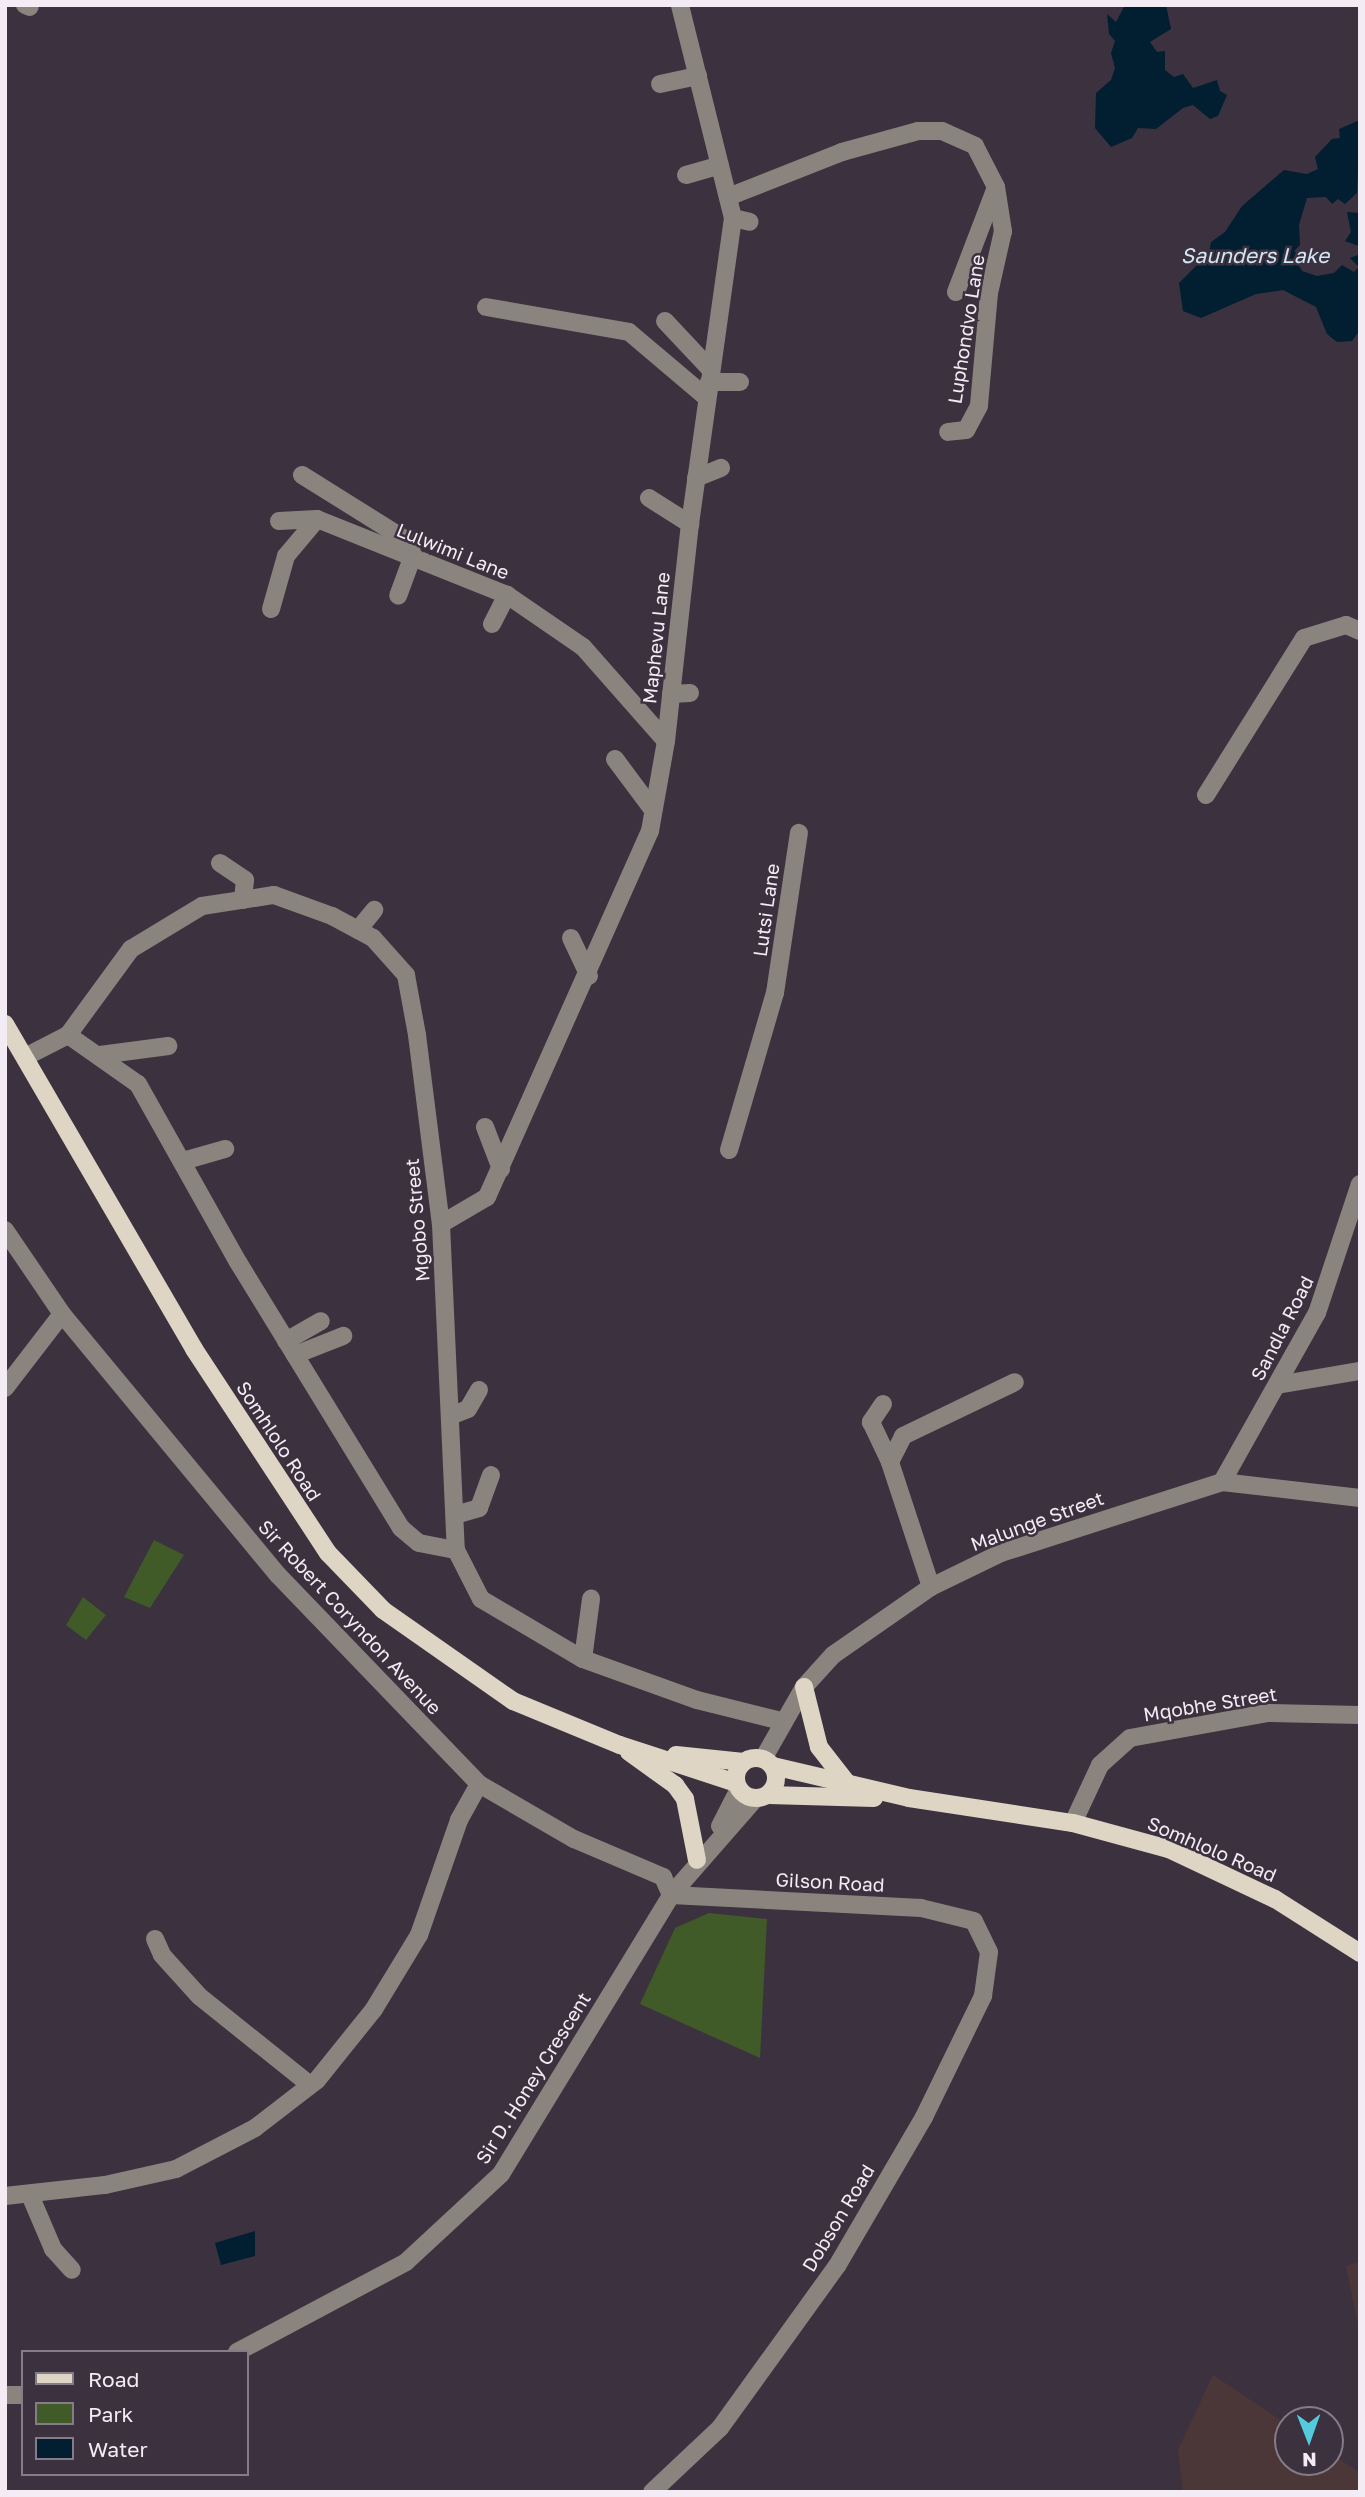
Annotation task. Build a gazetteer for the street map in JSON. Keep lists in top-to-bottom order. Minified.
{"streets":{"main road":["Somhlolo Road"],"street":["Luphondvo Lane","Lulwimi Lane","Maphevu Lane","Lutsi Lane","Mgobo Street","Sandla Road","Malunge Street","Sir Robert Coryndon Avenue","Mqobhe Street","Gilson Road","Sir D. Honey Crescent","Dobson Road"]},"crossings":[["Luphondvo Lane","Maphevu Lane"],["Lulwimi Lane","Maphevu Lane"],["Maphevu Lane","Mgobo Street"],["Mgobo Street","Somhlolo Road"],["Mgobo Street","Malunge Street"],["Sandla Road","Malunge Street"],["Somhlolo Road","Malunge Street"],["Somhlolo Road","Mqobhe Street"],["Somhlolo Road","Sir D. Honey Crescent"],["Malunge Street","Sir D. Honey Crescent"],["Sir Robert Coryndon Avenue","Gilson Road"],["Sir Robert Coryndon Avenue","Sir D. Honey Crescent"],["Gilson Road","Sir D. Honey Crescent"],["Gilson Road","Dobson Road"]],"water":["Saunders Lake"],"legend":["Road","Park","Water"],"north":"bottom"}
